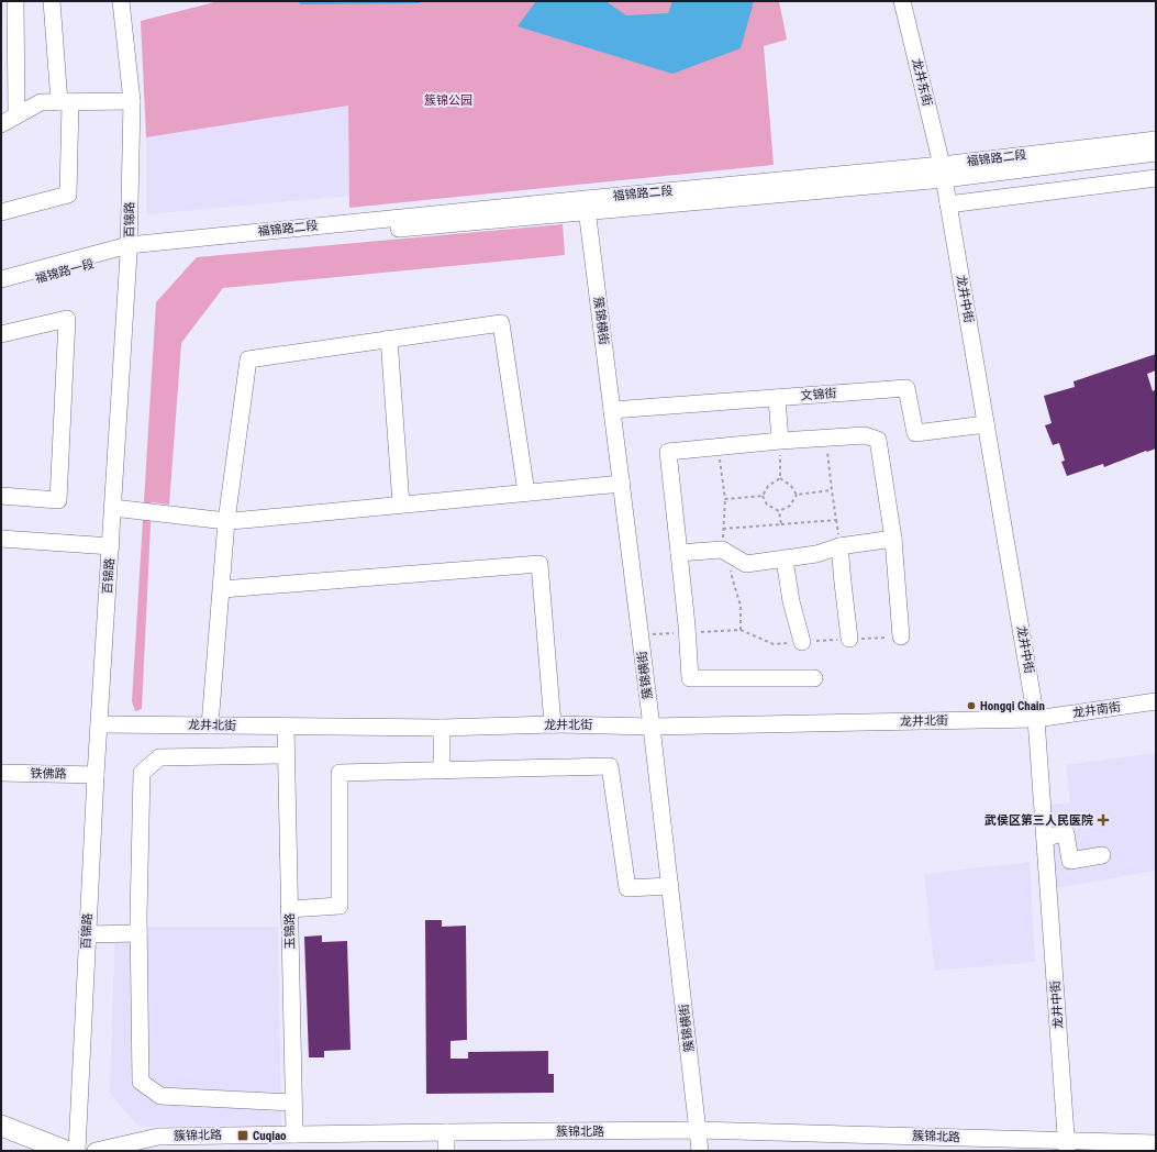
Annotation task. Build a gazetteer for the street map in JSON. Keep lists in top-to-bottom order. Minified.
{"streets":{"street":["龙井东街","福锦路二段","百锦路","福锦路一段","龙井中街","簇锦横街","文锦街","龙井南街","龙井北街","铁佛路","玉锦路","簇锦北路"]},"crossings":[["龙井东街","福锦路二段"],["龙井东街","龙井中街"],["福锦路二段","百锦路"],["福锦路二段","福锦路一段"],["福锦路二段","龙井中街"],["福锦路二段","簇锦横街"],["百锦路","福锦路一段"],["百锦路","龙井北街"],["百锦路","铁佛路"],["龙井中街","文锦街"],["龙井中街","龙井南街"],["龙井中街","龙井北街"],["龙井中街","簇锦北路"],["簇锦横街","文锦街"],["簇锦横街","龙井北街"],["簇锦横街","簇锦北路"],["龙井南街","龙井北街"],["龙井北街","玉锦路"],["玉锦路","簇锦北路"]],"parks":["簇锦公园"],"places":{"other":["Hongqi Chain"],"health":["武侯区第三人民医院"],"transit":["Cuqiao"]}}
